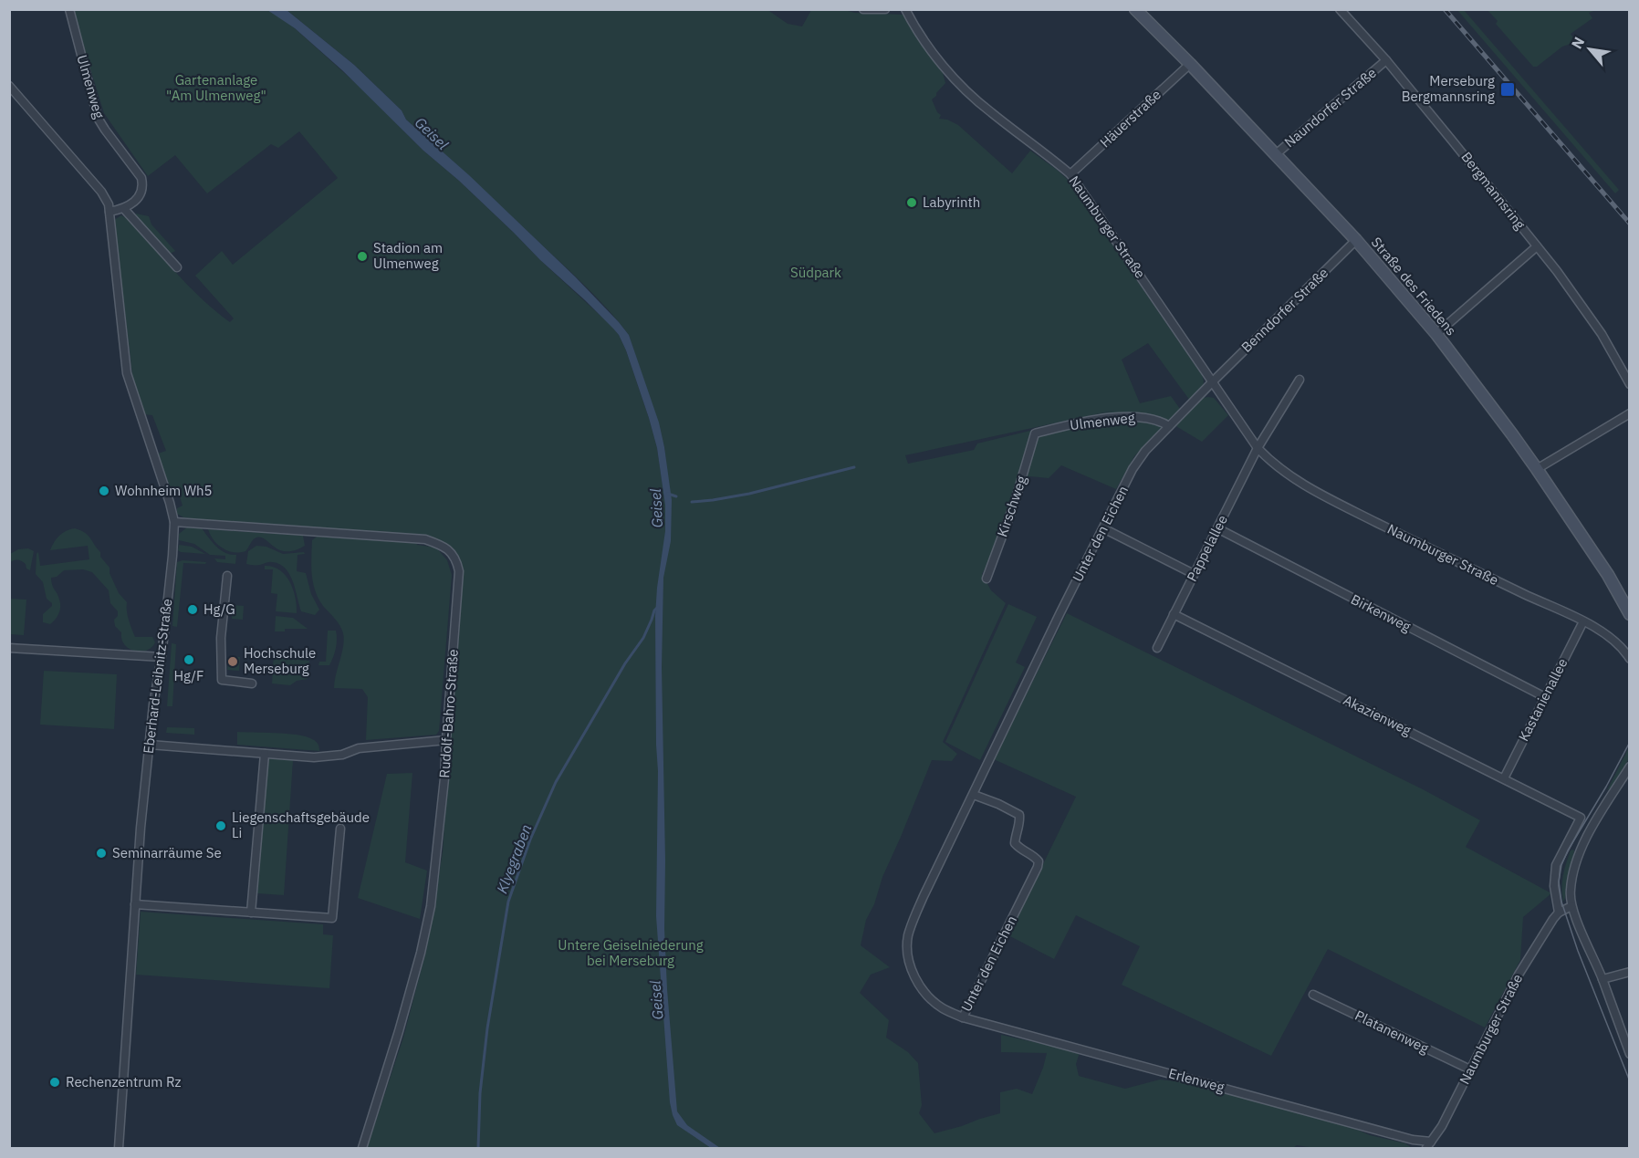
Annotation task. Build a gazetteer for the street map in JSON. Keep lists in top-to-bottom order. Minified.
{"streets":{"street":["Ulmenweg","Naundorfer Straße","Häuerstraße","Bergmannsring","Naumburger Straße","Straße des Friedens","Benndorfer Straße","Kirschweg","Unter den Eichen","Pappelallee","Birkenweg","Eberhard-Leibnitz-Straße","Kastanienallee","Rudolf-Bahro-Straße","Akazienweg","Platanenweg","Erlenweg"]},"crossings":[["Ulmenweg","Kirschweg"],["Ulmenweg","Unter den Eichen"],["Naundorfer Straße","Bergmannsring"],["Naundorfer Straße","Straße des Friedens"],["Häuerstraße","Naumburger Straße"],["Häuerstraße","Straße des Friedens"],["Naumburger Straße","Benndorfer Straße"],["Naumburger Straße","Unter den Eichen"],["Naumburger Straße","Pappelallee"],["Naumburger Straße","Kastanienallee"],["Naumburger Straße","Akazienweg"],["Naumburger Straße","Platanenweg"],["Naumburger Straße","Erlenweg"],["Straße des Friedens","Benndorfer Straße"],["Benndorfer Straße","Unter den Eichen"],["Unter den Eichen","Erlenweg"],["Pappelallee","Birkenweg"],["Pappelallee","Akazienweg"],["Birkenweg","Kastanienallee"],["Eberhard-Leibnitz-Straße","Rudolf-Bahro-Straße"],["Kastanienallee","Akazienweg"]],"water":["Geisel","Klyegraben"],"parks":["Gartenanlage \"Am Ulmenweg\"","Südpark","Untere Geiselniederung bei Merseburg"],"places":{"transit":["Merseburg Bergmannsring"],"other":["Labyrinth","Stadion am Ulmenweg","Wohnheim Wh5","Hg/G","Hg/F","Hochschule Merseburg","Liegenschaftsgebäude Li","Seminarräume Se","Rechenzentrum Rz"]},"north":"top left"}
